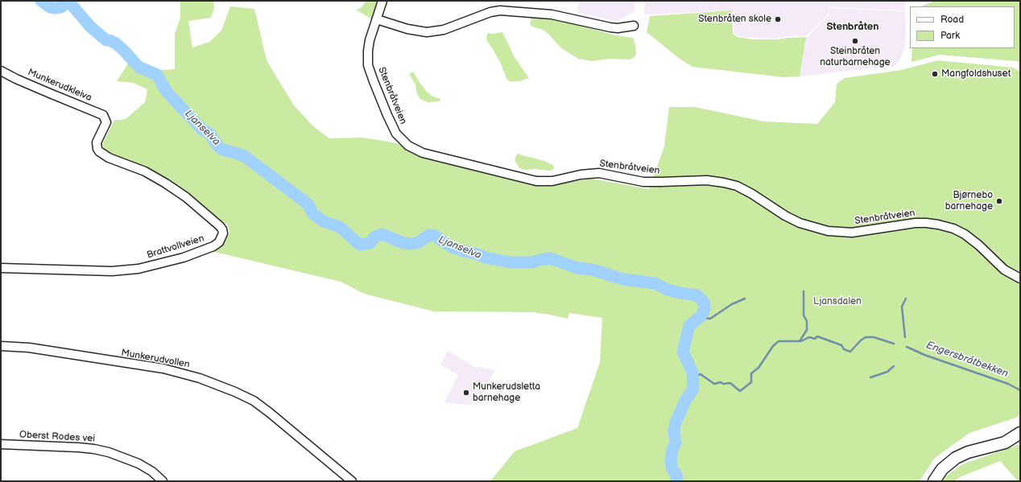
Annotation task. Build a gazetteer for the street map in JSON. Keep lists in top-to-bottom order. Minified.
{"streets":{"street":["Munkerudkleiva","Stenbråtveien","Brattvollveien","Munkerudvollen","Oberst Rodes vei"]},"crossings":[["Munkerudkleiva","Brattvollveien"]],"districts":["Stenbråten"],"water":["Ljanselva","Engersbråtbekken"],"parks":["Ljansdalen"],"places":["Stenbråten skole","Steinbråten naturbarnehage","Mangfoldshuset","Bjørnebo barnehage","Munkerudsletta barnehage"],"legend":["Road","Park"]}
